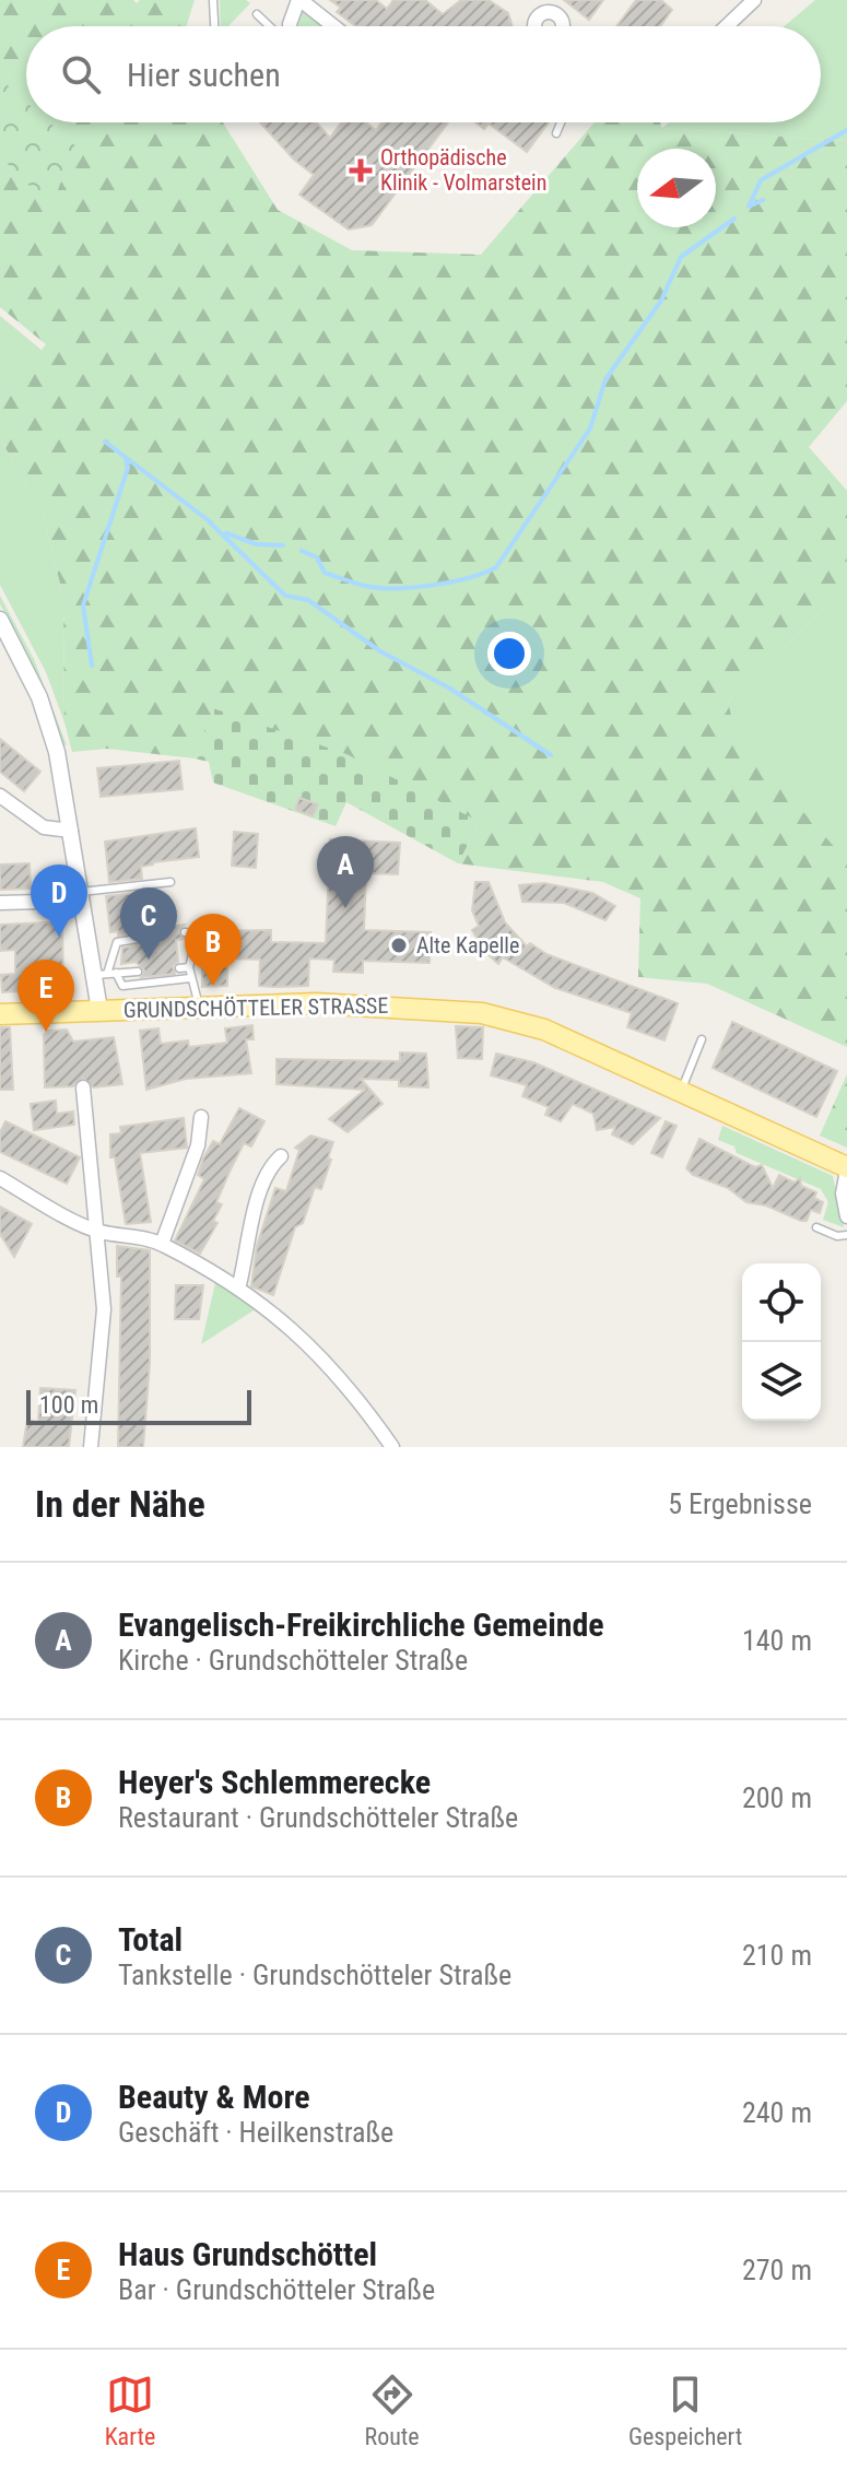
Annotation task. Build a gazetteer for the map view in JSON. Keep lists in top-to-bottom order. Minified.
{"streets":{"main road":["GRUNDSCHÖTTELER STRASSE"]},"places":{"health":["Orthopädische Klinik - Volmarstein"],"other":["Alte Kapelle"]},"scale_bar":"100 m","north":"left","page":{"search":"Hier suchen","pins":["A","D","C","B","E"],"scale":"100 m","heading":["In der Nähe","5 Ergebnisse"],"list":[{"mark":"A","name":"Evangelisch-Freikirchliche Gemeinde","note":"Kirche · Grundschötteler Straße","value":"140 m"},{"mark":"B","name":"Heyer's Schlemmerecke","note":"Restaurant · Grundschötteler Straße","value":"200 m"},{"mark":"C","name":"Total","note":"Tankstelle · Grundschötteler Straße","value":"210 m"},{"mark":"D","name":"Beauty & More","note":"Geschäft · Heilkenstraße","value":"240 m"},{"mark":"E","name":"Haus Grundschöttel","note":"Bar · Grundschötteler Straße","value":"270 m"}],"nav":["Karte","Route","Gespeichert"]}}
